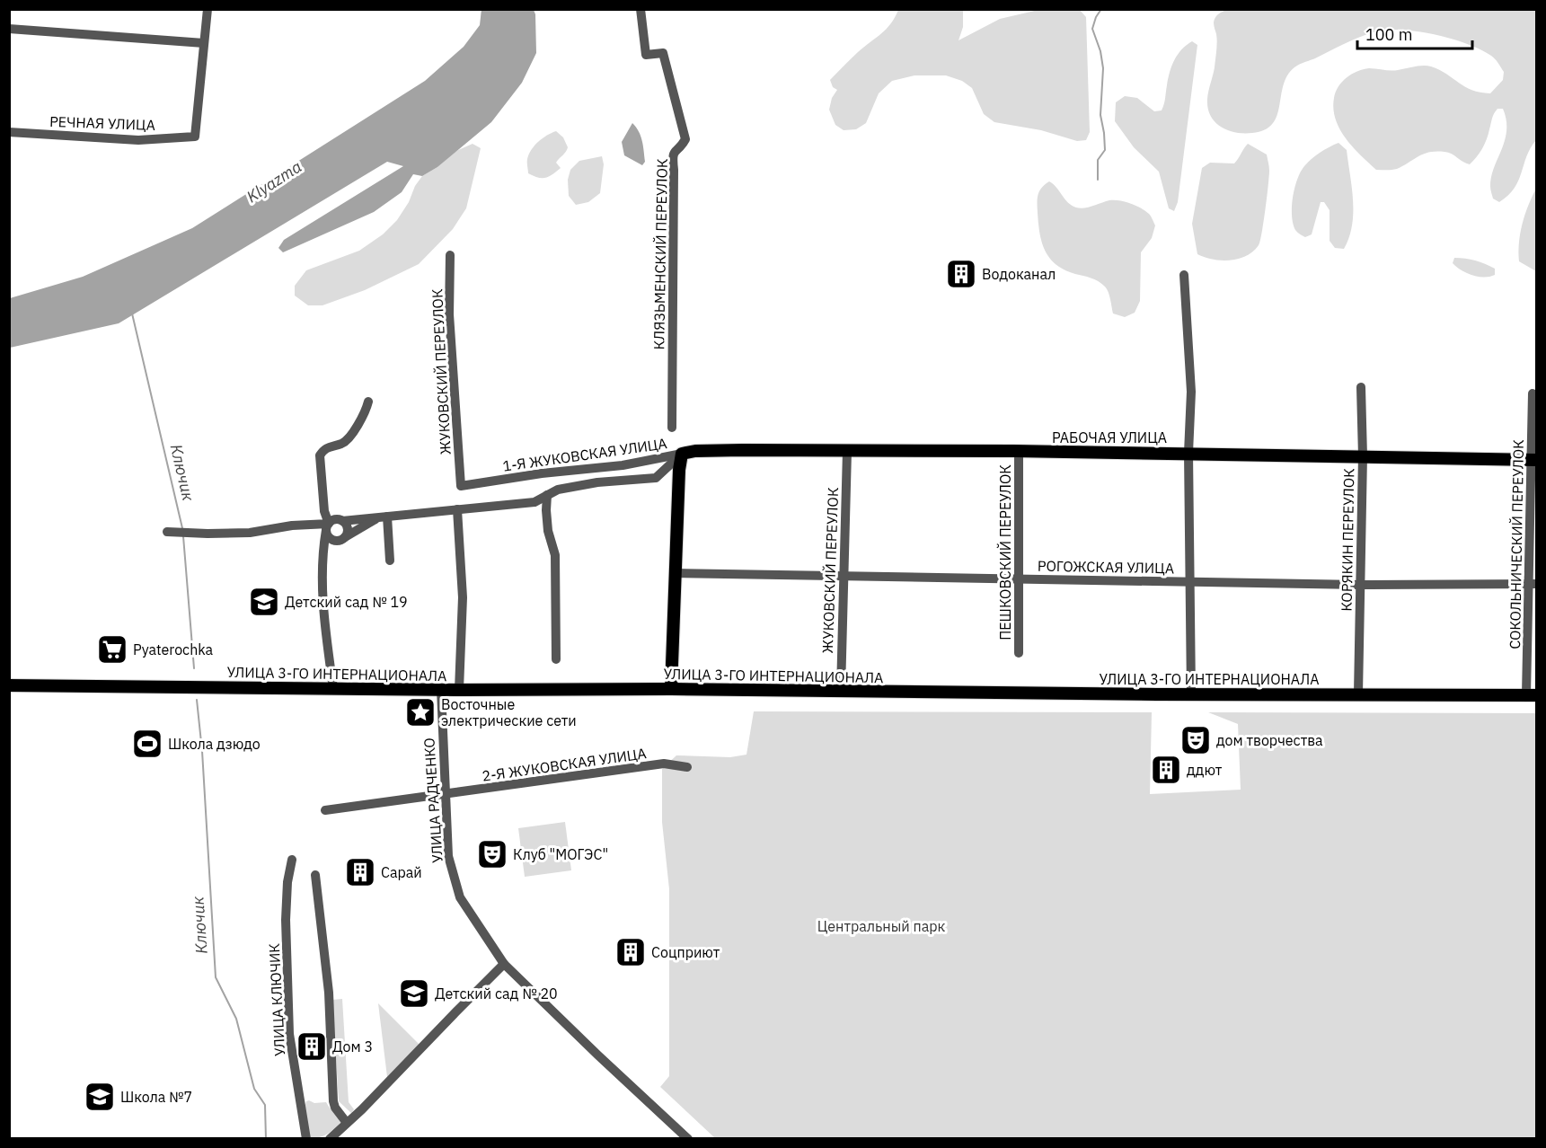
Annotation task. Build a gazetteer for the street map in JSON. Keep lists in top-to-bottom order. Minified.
{"streets":{"main road":["РАБОЧАЯ УЛИЦА","УЛИЦА 3-ГО ИНТЕРНАЦИОНАЛА"],"street":["РЕЧНАЯ УЛИЦА","КЛЯЗЬМЕНСКИЙ ПЕРЕУЛОК","ЖУКОВСКИЙ ПЕРЕУЛОК","1-Я ЖУКОВСКАЯ УЛИЦА","КОРЯКИН ПЕРЕУЛОК","СОКОЛЬНИЧЕСКИЙ ПЕРЕУЛОК","ПЕШКОВСКИЙ ПЕРЕУЛОК","РОГОЖСКАЯ УЛИЦА","2-Я ЖУКОВСКАЯ УЛИЦА","УЛИЦА РАДЧЕНКО","УЛИЦА КЛЮЧИК"]},"crossings":[["ЖУКОВСКИЙ ПЕРЕУЛОК","РАБОЧАЯ УЛИЦА"],["ЖУКОВСКИЙ ПЕРЕУЛОК","1-Я ЖУКОВСКАЯ УЛИЦА"],["ЖУКОВСКИЙ ПЕРЕУЛОК","РОГОЖСКАЯ УЛИЦА"],["ЖУКОВСКИЙ ПЕРЕУЛОК","УЛИЦА 3-ГО ИНТЕРНАЦИОНАЛА"],["РАБОЧАЯ УЛИЦА","1-Я ЖУКОВСКАЯ УЛИЦА"],["РАБОЧАЯ УЛИЦА","КОРЯКИН ПЕРЕУЛОК"],["РАБОЧАЯ УЛИЦА","СОКОЛЬНИЧЕСКИЙ ПЕРЕУЛОК"],["РАБОЧАЯ УЛИЦА","ПЕШКОВСКИЙ ПЕРЕУЛОК"],["КОРЯКИН ПЕРЕУЛОК","РОГОЖСКАЯ УЛИЦА"],["КОРЯКИН ПЕРЕУЛОК","УЛИЦА 3-ГО ИНТЕРНАЦИОНАЛА"],["СОКОЛЬНИЧЕСКИЙ ПЕРЕУЛОК","РОГОЖСКАЯ УЛИЦА"],["СОКОЛЬНИЧЕСКИЙ ПЕРЕУЛОК","УЛИЦА 3-ГО ИНТЕРНАЦИОНАЛА"],["ПЕШКОВСКИЙ ПЕРЕУЛОК","РОГОЖСКАЯ УЛИЦА"],["УЛИЦА 3-ГО ИНТЕРНАЦИОНАЛА","УЛИЦА РАДЧЕНКО"],["2-Я ЖУКОВСКАЯ УЛИЦА","УЛИЦА РАДЧЕНКО"]],"water":["Klyazma","Ключик"],"parks":["Центральный парк"],"places":{"building":["Водоканал","ддют","Сарай","Соцприют","Дом 3"],"school or university":["Детский сад № 19","Детский сад № 20","Школа №7"],"supermarket":["Pyaterochka"],"place":["Восточные электрические сети"],"theatre":["дом творчества","Клуб \"МОГЭС\""],"sports":["Школа дзюдо"]},"scale_bar":"100 m"}
